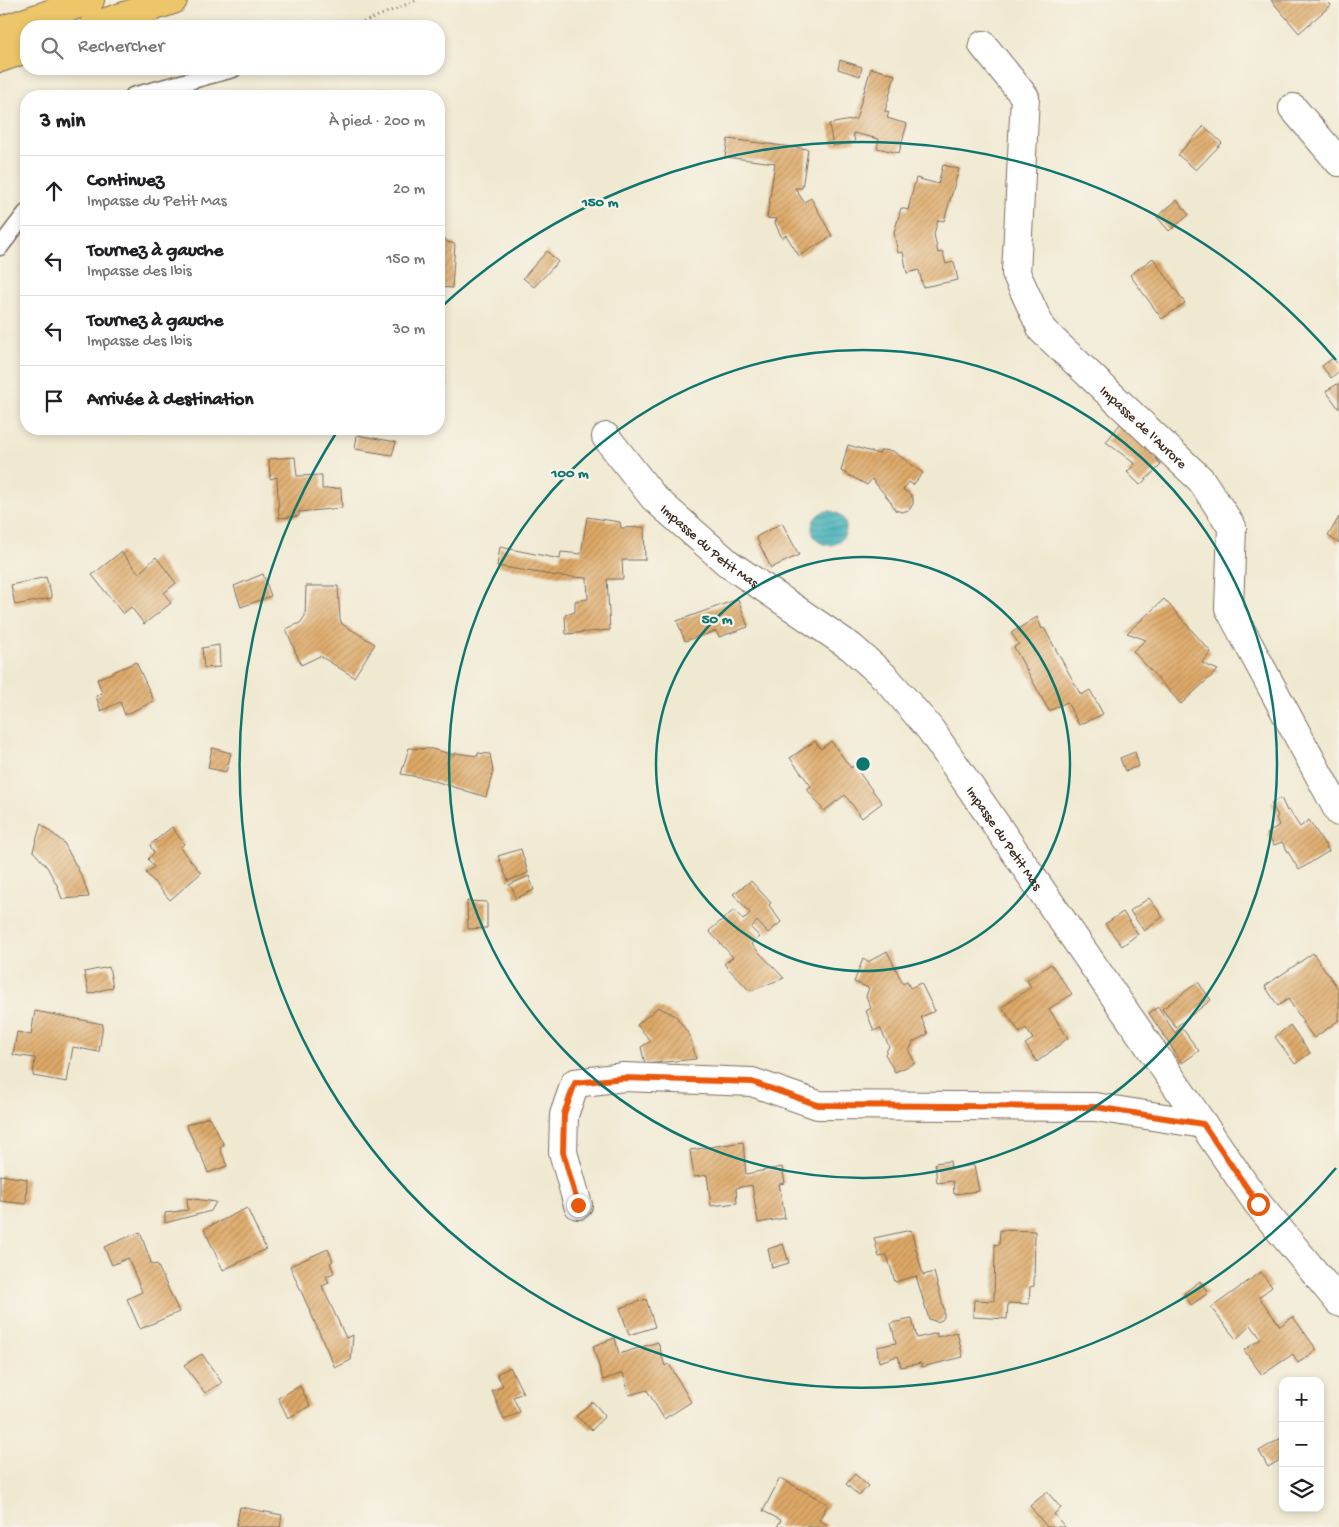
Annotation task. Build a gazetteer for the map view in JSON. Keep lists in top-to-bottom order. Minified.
{"streets":{"street":["Impasse de l'Aurore","Impasse du Petit Mas"]},"page":{"search":"Rechercher","heading":["3 min","À pied · 200 m"],"list":[["Continuez","Impasse du Petit Mas","20 m"],["Tournez à gauche","Impasse des Ibis","150 m"],["Tournez à gauche","Impasse des Ibis","30 m"],"Arrivée à destination"],"map_buttons":["+","−"]},"rings":["150 m","100 m","50 m"]}
